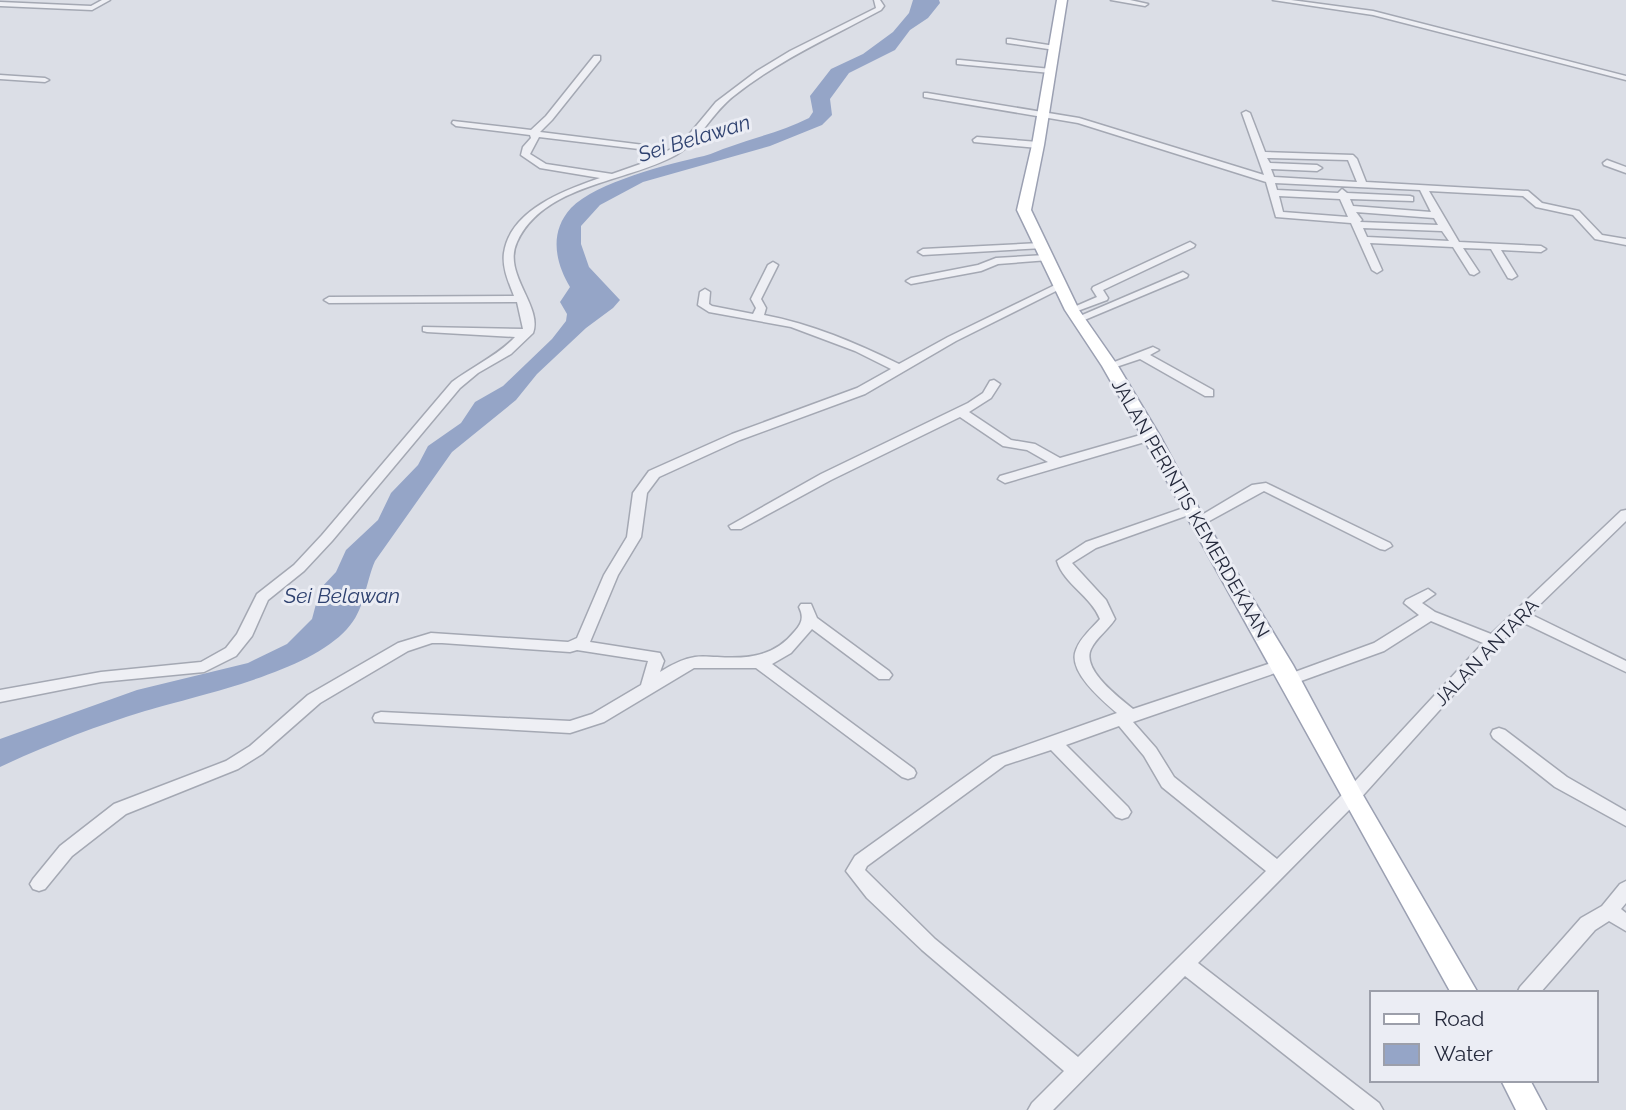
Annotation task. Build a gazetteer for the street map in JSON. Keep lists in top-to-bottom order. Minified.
{"streets":{"main road":["JALAN PERINTIS KEMERDEKAAN"],"street":["JALAN ANTARA"]},"crossings":[["JALAN PERINTIS KEMERDEKAAN","JALAN ANTARA"]],"water":["Sei Belawan"],"legend":["Road","Water"]}
